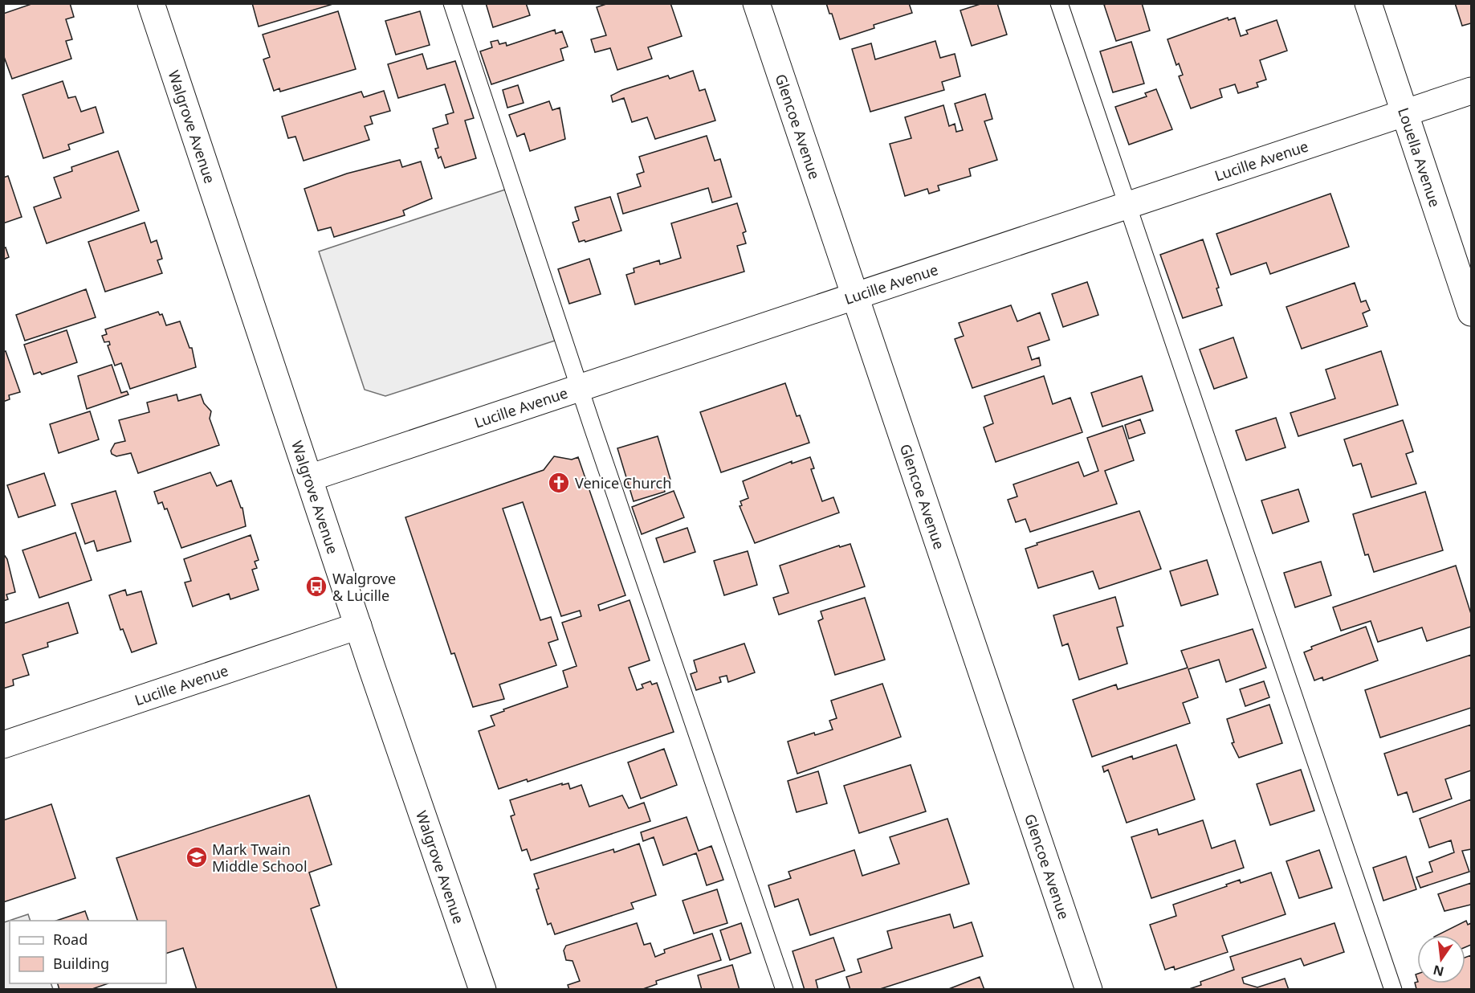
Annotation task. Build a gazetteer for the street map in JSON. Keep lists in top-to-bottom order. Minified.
{"streets":{"street":["Walgrove Avenue","Glencoe Avenue","Louella Avenue","Lucille Avenue"]},"crossings":[["Walgrove Avenue","Lucille Avenue"],["Glencoe Avenue","Lucille Avenue"],["Louella Avenue","Lucille Avenue"]],"places":{"church":["Venice Church"],"bus stop":["Walgrove & Lucille"],"school or university":["Mark Twain Middle School"]},"legend":["Road","Building"],"north":"bottom"}
